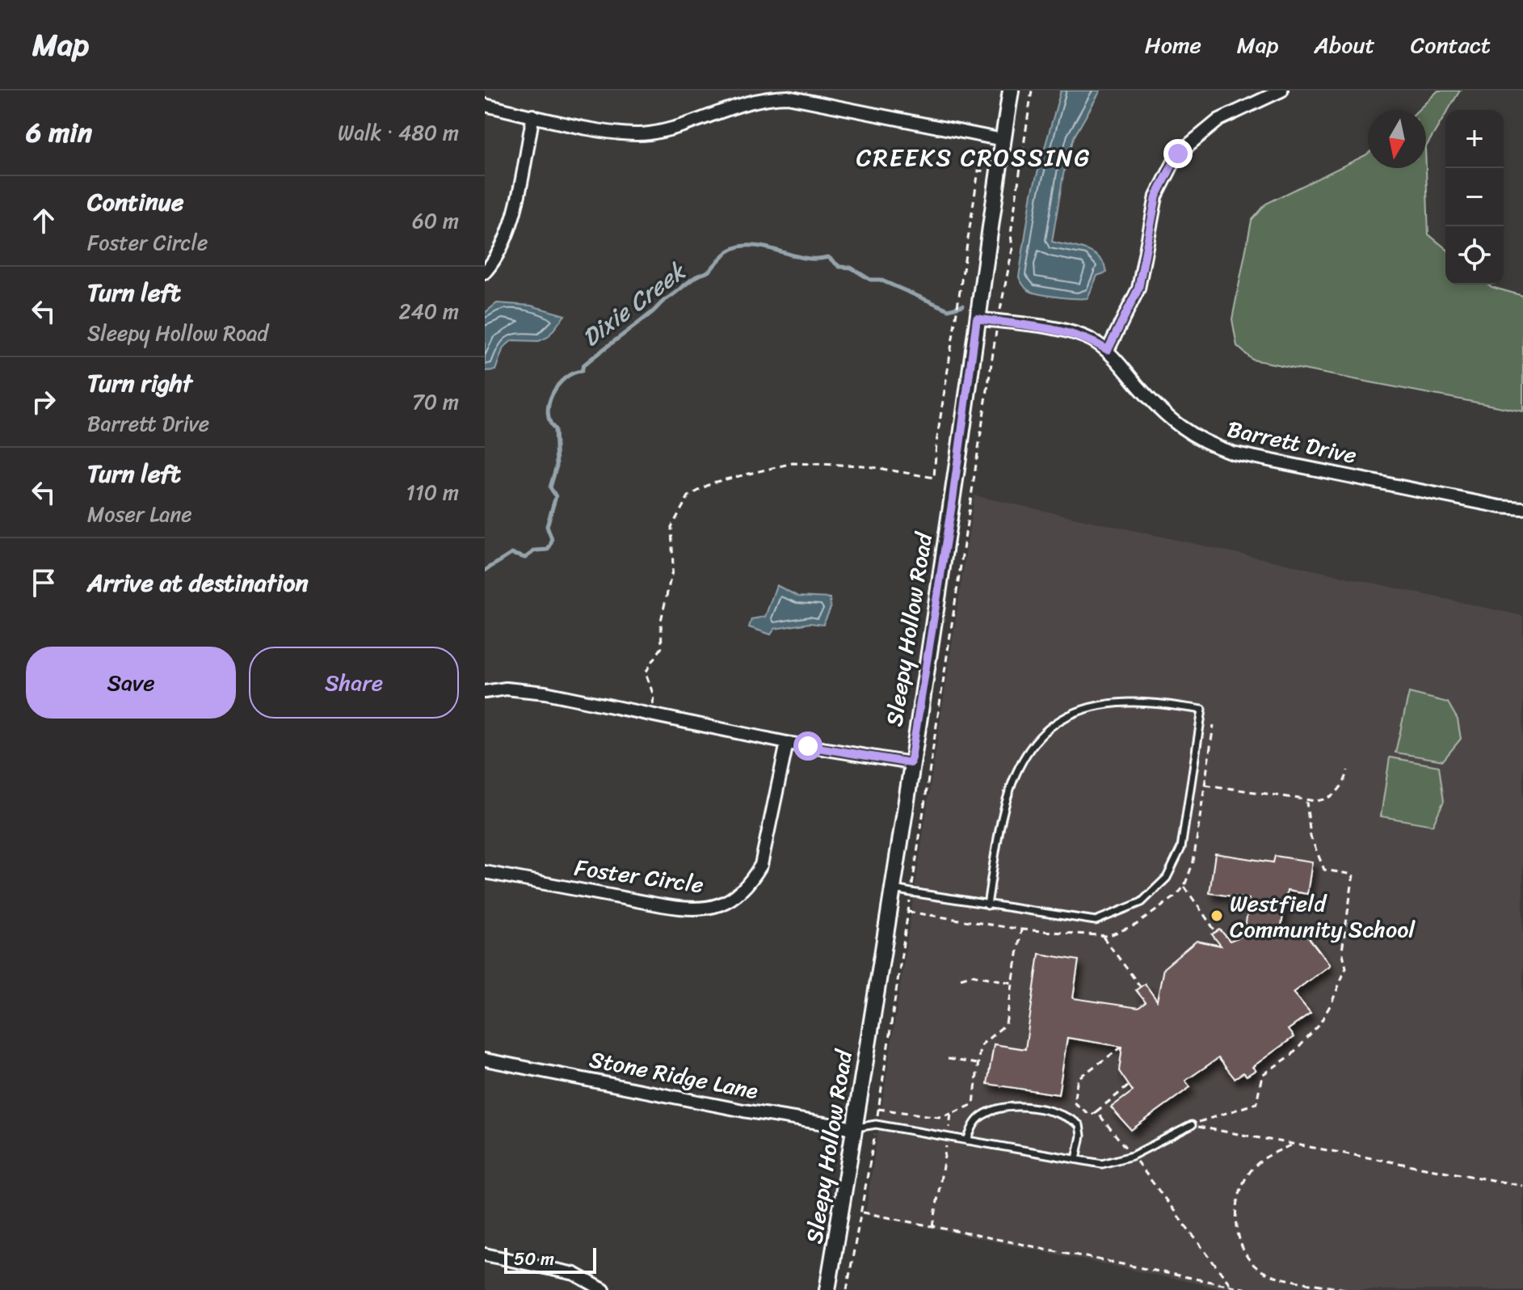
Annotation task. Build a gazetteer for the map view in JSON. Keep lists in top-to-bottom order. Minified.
{"streets":{"street":["Barrett Drive","Sleepy Hollow Road","Foster Circle","Stone Ridge Lane"]},"crossings":[["Barrett Drive","Sleepy Hollow Road"],["Sleepy Hollow Road","Stone Ridge Lane"]],"districts":["CREEKS CROSSING"],"water":["Dixie Creek"],"places":["Westfield Community School"],"scale_bar":"50 m","north":"bottom","page":{"header":"Map","nav":["Home","Map","About","Contact"],"heading":["6 min","Walk · 480 m"],"map_buttons":["+","−"],"list":[["Continue","Foster Circle","60 m"],["Turn left","Sleepy Hollow Road","240 m"],["Turn right","Barrett Drive","70 m"],["Turn left","Moser Lane","110 m"],"Arrive at destination"],"buttons":["Save","Share"],"scale":"50 m"}}
